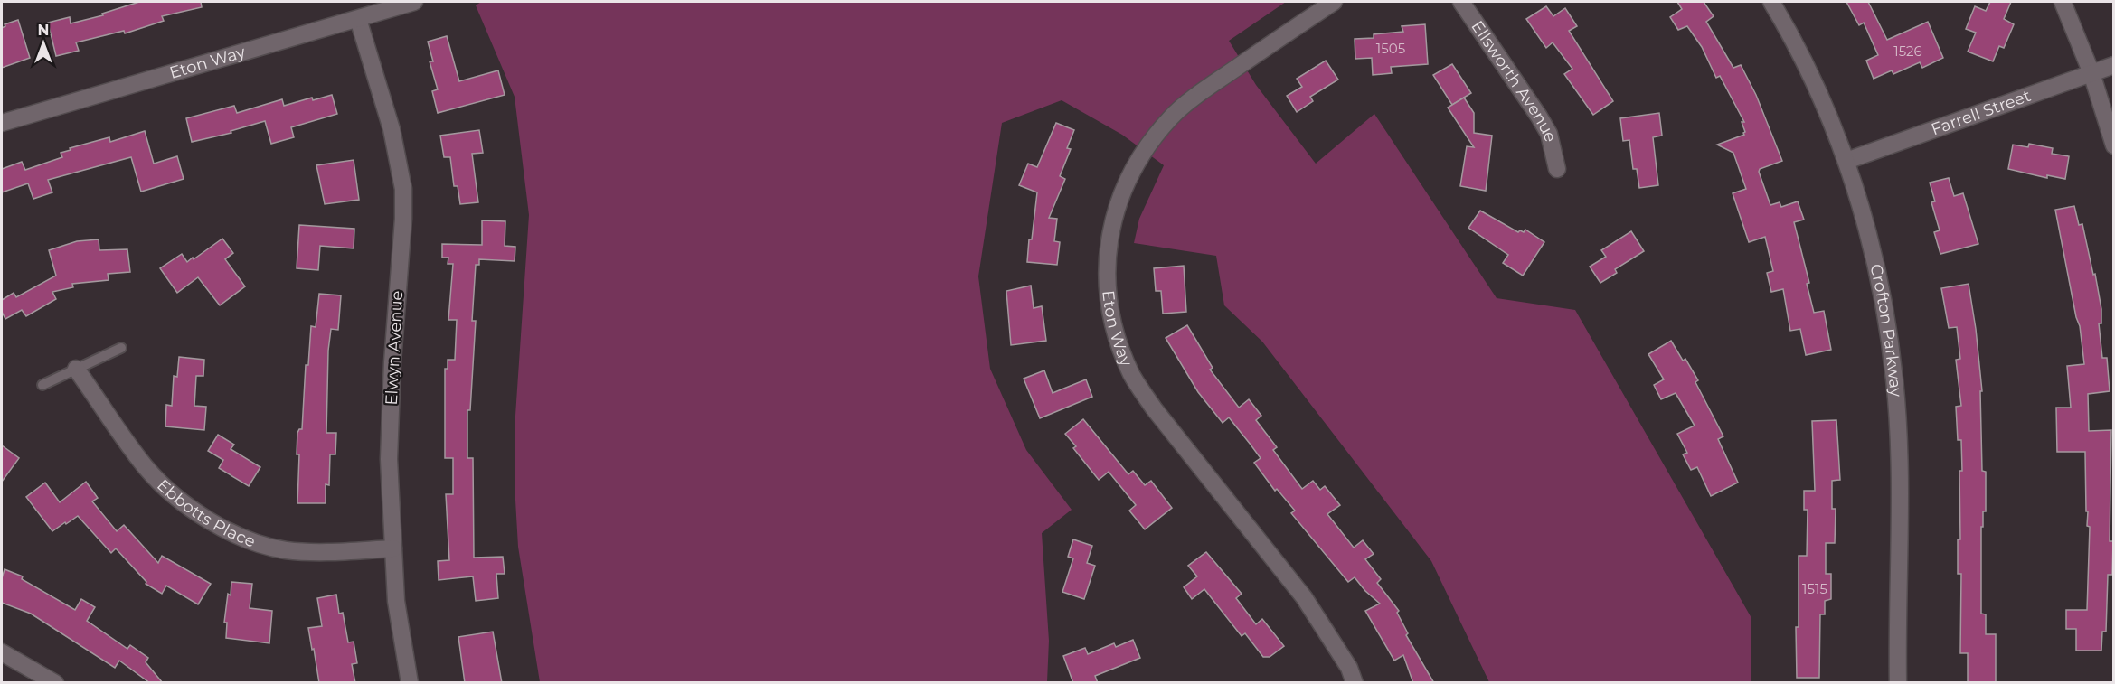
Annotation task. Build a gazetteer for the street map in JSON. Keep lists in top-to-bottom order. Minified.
{"streets":{"street":["Eton Way","Ellsworth Avenue","Farrell Street","Crofton Parkway","Elwyn Avenue","Ebbotts Place"]},"crossings":[["Eton Way","Elwyn Avenue"],["Farrell Street","Crofton Parkway"],["Elwyn Avenue","Ebbotts Place"]],"house_numbers":["1505","1526","1515"],"north":"top"}
